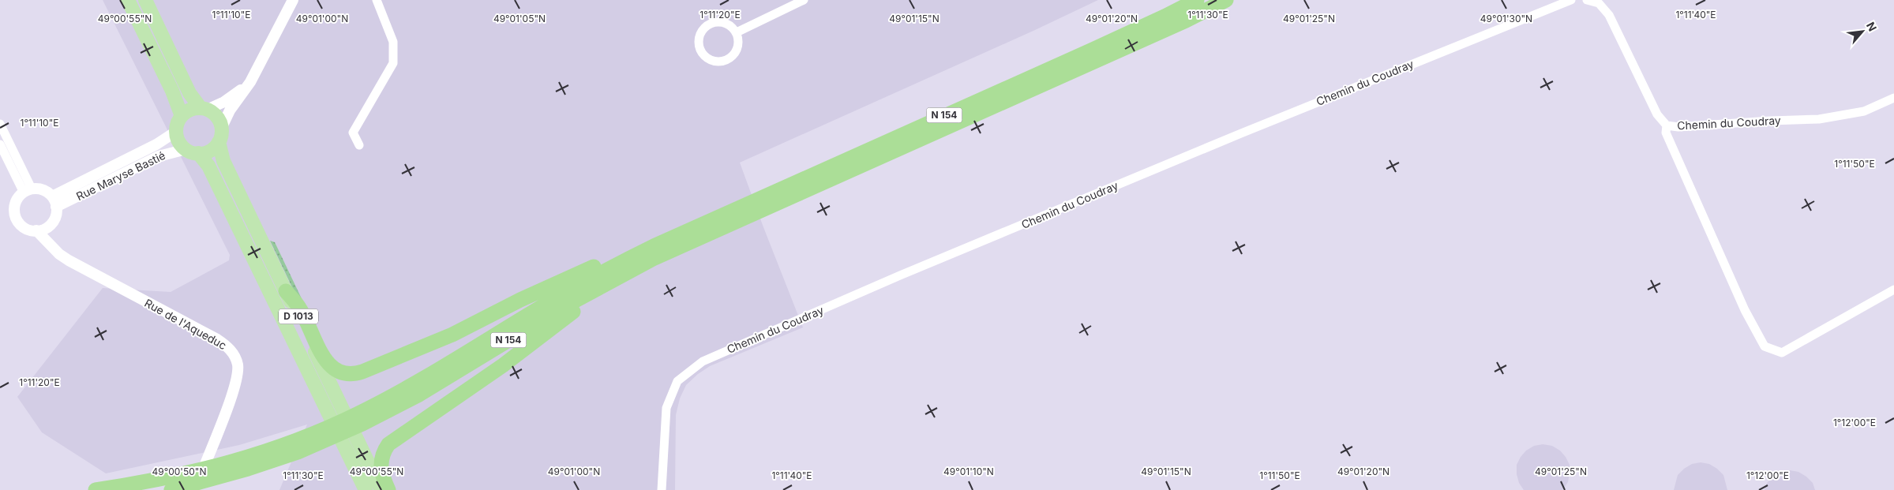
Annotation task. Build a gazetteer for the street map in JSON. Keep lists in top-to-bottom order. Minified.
{"streets":{"highway":["N 154"],"main road":["D 1013"],"street":["Chemin du Coudray","Rue Maryse Bastié","Rue de l'Aqueduc"]},"crossings":[["Rue Maryse Bastié","D 1013"],["Rue Maryse Bastié","Rue de l'Aqueduc"]],"north":"top right","coordinates":["1°11'10\"E","1°11'20\"E","1°11'30\"E","1°11'40\"E","49°00'55\"N","49°01'00\"N","49°01'05\"N","49°01'15\"N","49°01'20\"N","49°01'25\"N","49°01'30\"N","1°11'50\"E","1°12'00\"E","49°00'50\"N","49°01'10\"N"]}
